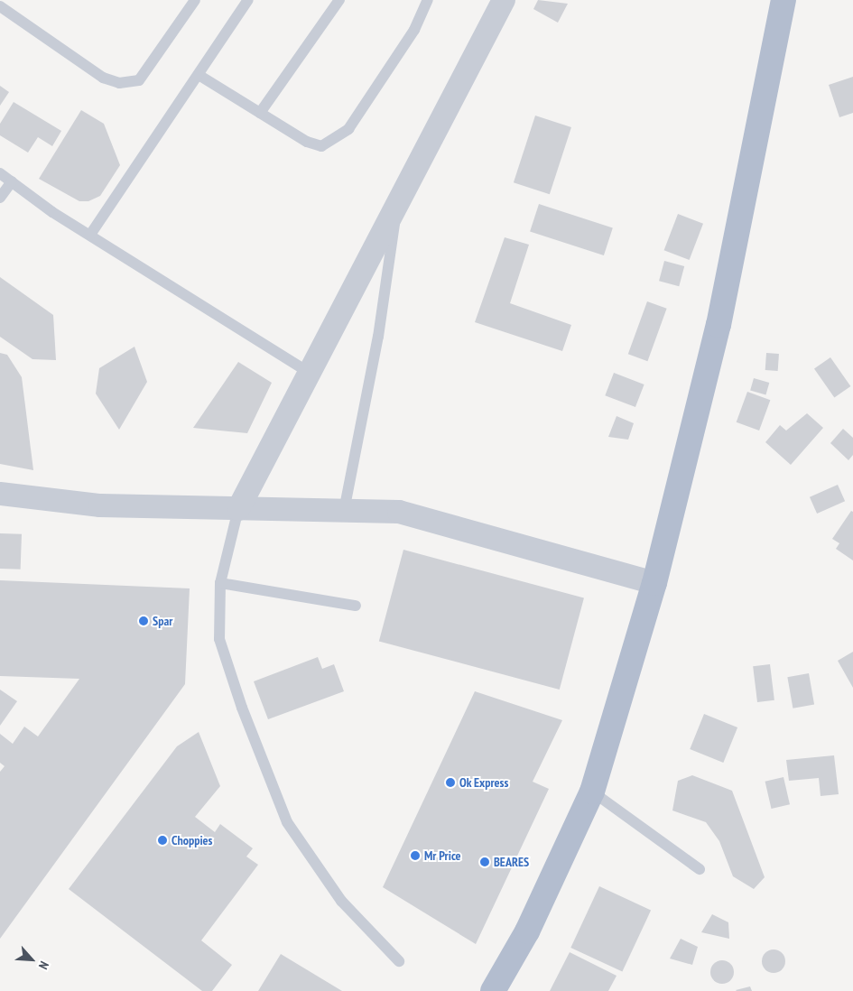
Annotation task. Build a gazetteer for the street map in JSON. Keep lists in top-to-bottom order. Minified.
{"places":["Spar","Ok Express","Choppies","Mr Price","BEARES"],"north":"bottom right"}
